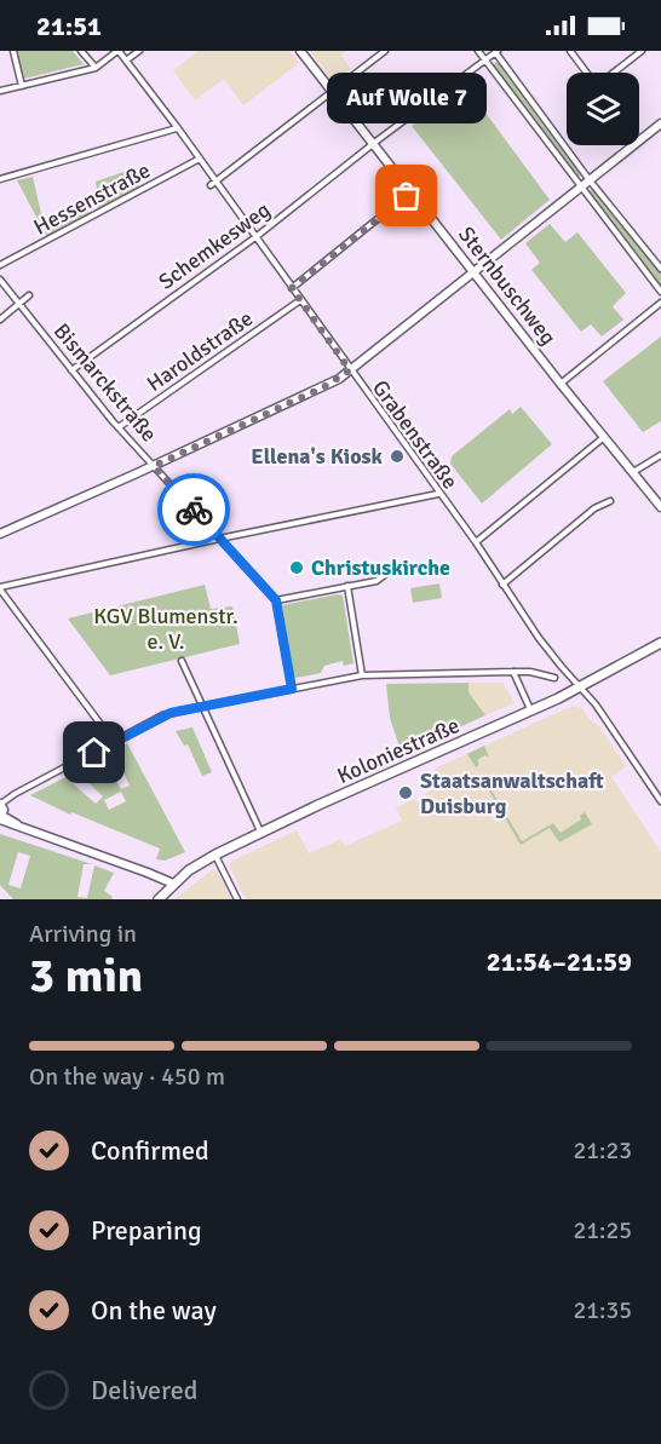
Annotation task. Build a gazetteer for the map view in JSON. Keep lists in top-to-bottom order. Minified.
{"streets":{"main road":["Koloniestraße"],"street":["Hessenstraße","Schemkesweg","Sternbuschweg","Haroldstraße","Bismarckstraße","Grabenstraße"]},"crossings":[["Hessenstraße","Grabenstraße"],["Schemkesweg","Sternbuschweg"],["Schemkesweg","Bismarckstraße"],["Schemkesweg","Grabenstraße"],["Haroldstraße","Bismarckstraße"],["Haroldstraße","Grabenstraße"],["Grabenstraße","Koloniestraße"]],"parks":["KGV Blumenstr. e. V."],"places":["Auf Wolle 7","Ellena's Kiosk","Christuskirche","Staatsanwaltschaft Duisburg"],"page":{"status":"21:51","bubble":"Auf Wolle 7","heading":["3 min","Arriving in","21:54–21:59"],"bar":"On the way · 450 m","list":[["Confirmed","21:23"],["Preparing","21:25"],["On the way","21:35"],"Delivered"]}}
